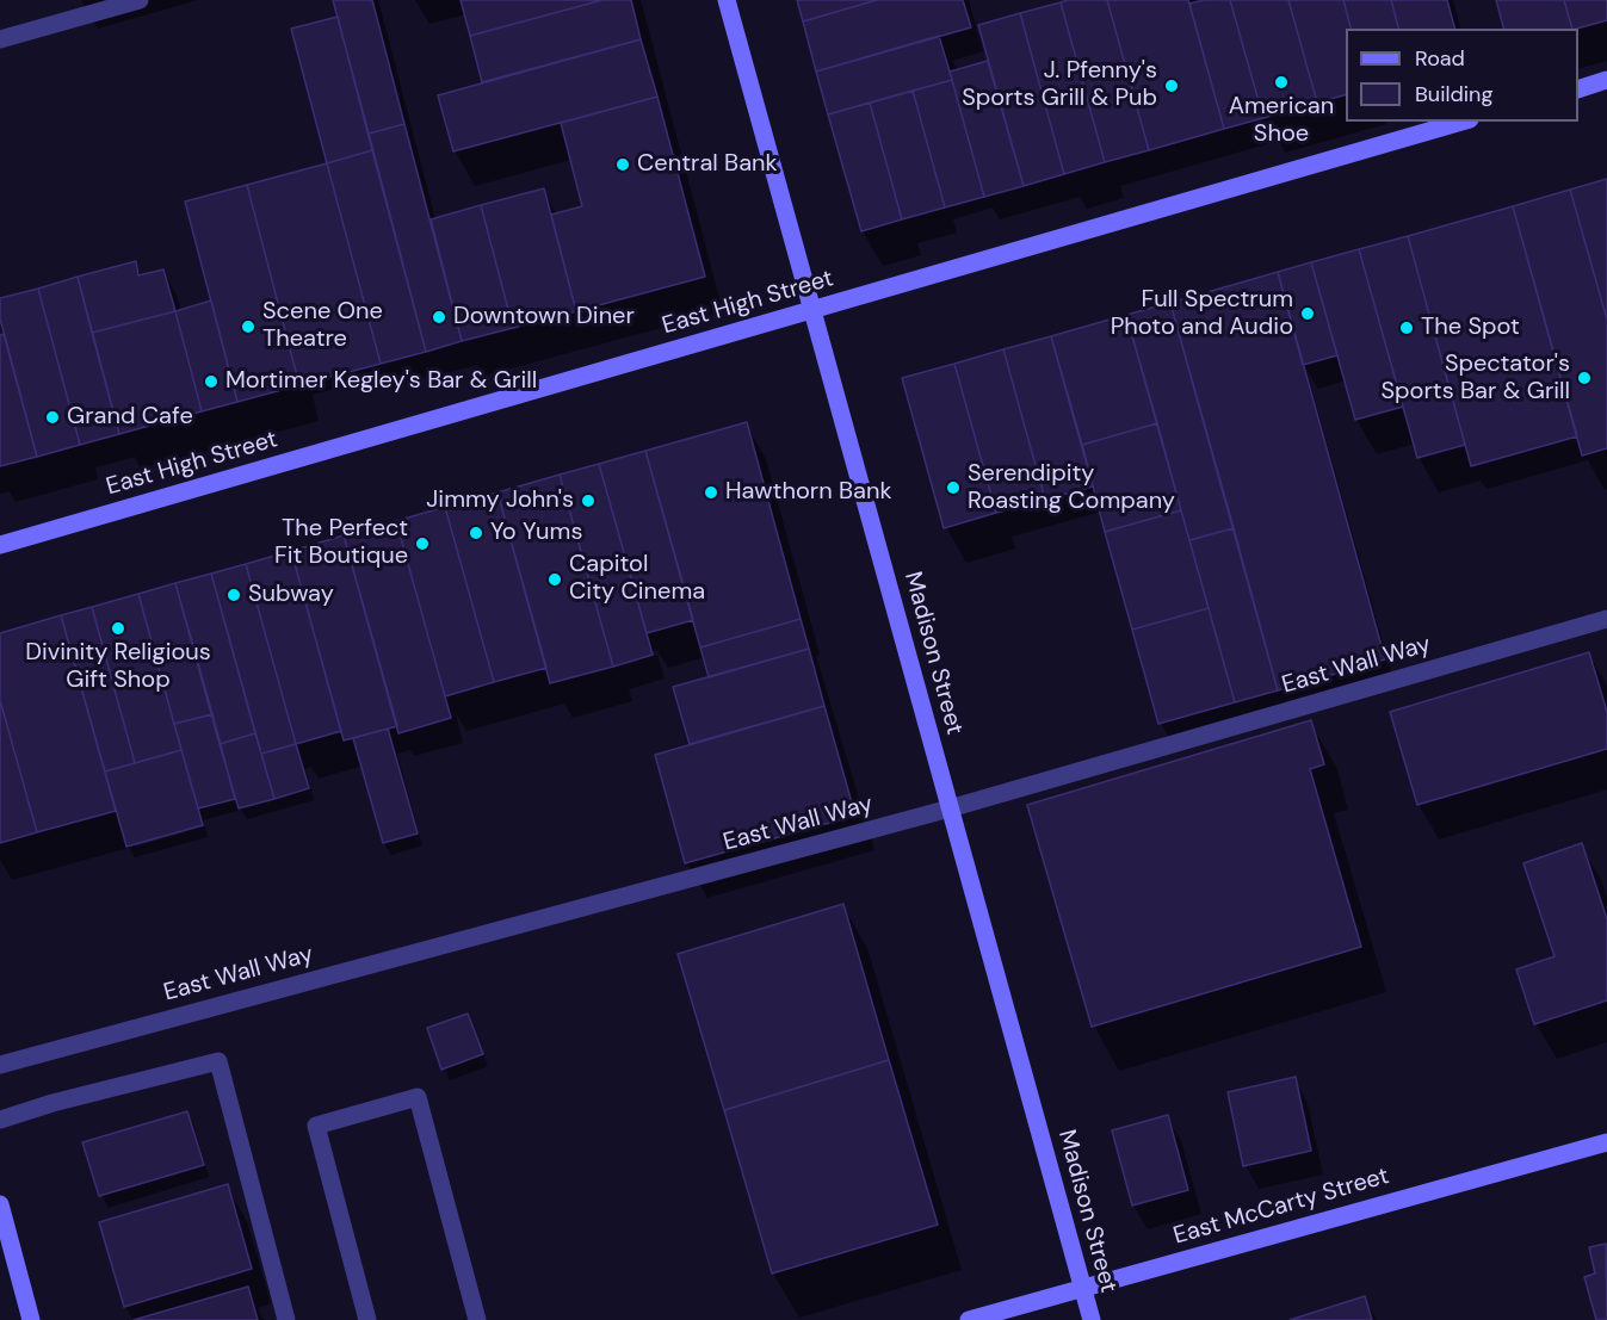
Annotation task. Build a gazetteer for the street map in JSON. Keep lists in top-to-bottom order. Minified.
{"streets":{"main road":["East High Street","Madison Street","East McCarty Street"],"lane":["East Wall Way"]},"crossings":[["East High Street","Madison Street"],["Madison Street","East Wall Way"],["Madison Street","East McCarty Street"]],"places":["American Shoe","J. Pfenny's Sports Grill & Pub","Central Bank","Full Spectrum Photo and Audio","Downtown Diner","Scene One Theatre","The Spot","Spectator's Sports Bar & Grill","Mortimer Kegley's Bar & Grill","Grand Cafe","Serendipity Roasting Company","Hawthorn Bank","Jimmy John's","Yo Yums","The Perfect Fit Boutique","Capitol City Cinema","Subway","Divinity Religious Gift Shop"],"legend":["Road","Building"]}
